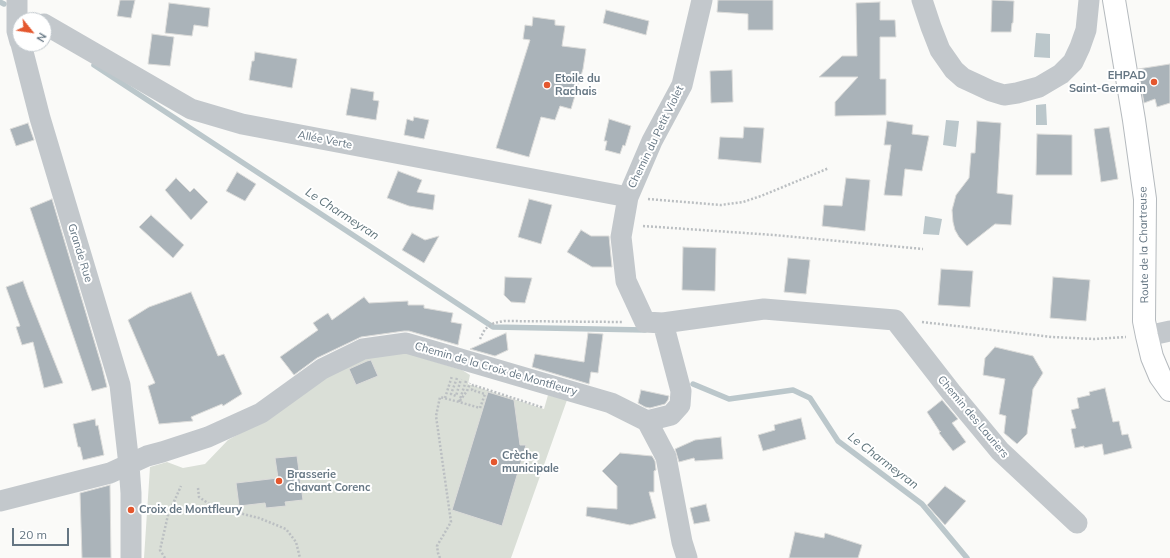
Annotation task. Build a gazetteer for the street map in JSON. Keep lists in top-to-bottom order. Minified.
{"streets":{"main road":["Route de la Chartreuse"],"street":["Chemin du Petit Violet","Allée Verte","Grande Rue","Chemin de la Croix de Montfleury","Chemin des Lauriers"]},"crossings":[["Chemin du Petit Violet","Allée Verte"],["Chemin du Petit Violet","Chemin de la Croix de Montfleury"],["Grande Rue","Chemin de la Croix de Montfleury"]],"water":["Le Charmeyran"],"places":["EHPAD Saint-Germain","Etoile du Rachais","Crèche municipale","Brasserie Chavant Corenc","Croix de Montfleury"],"scale_bar":"20 m","north":"bottom right"}
